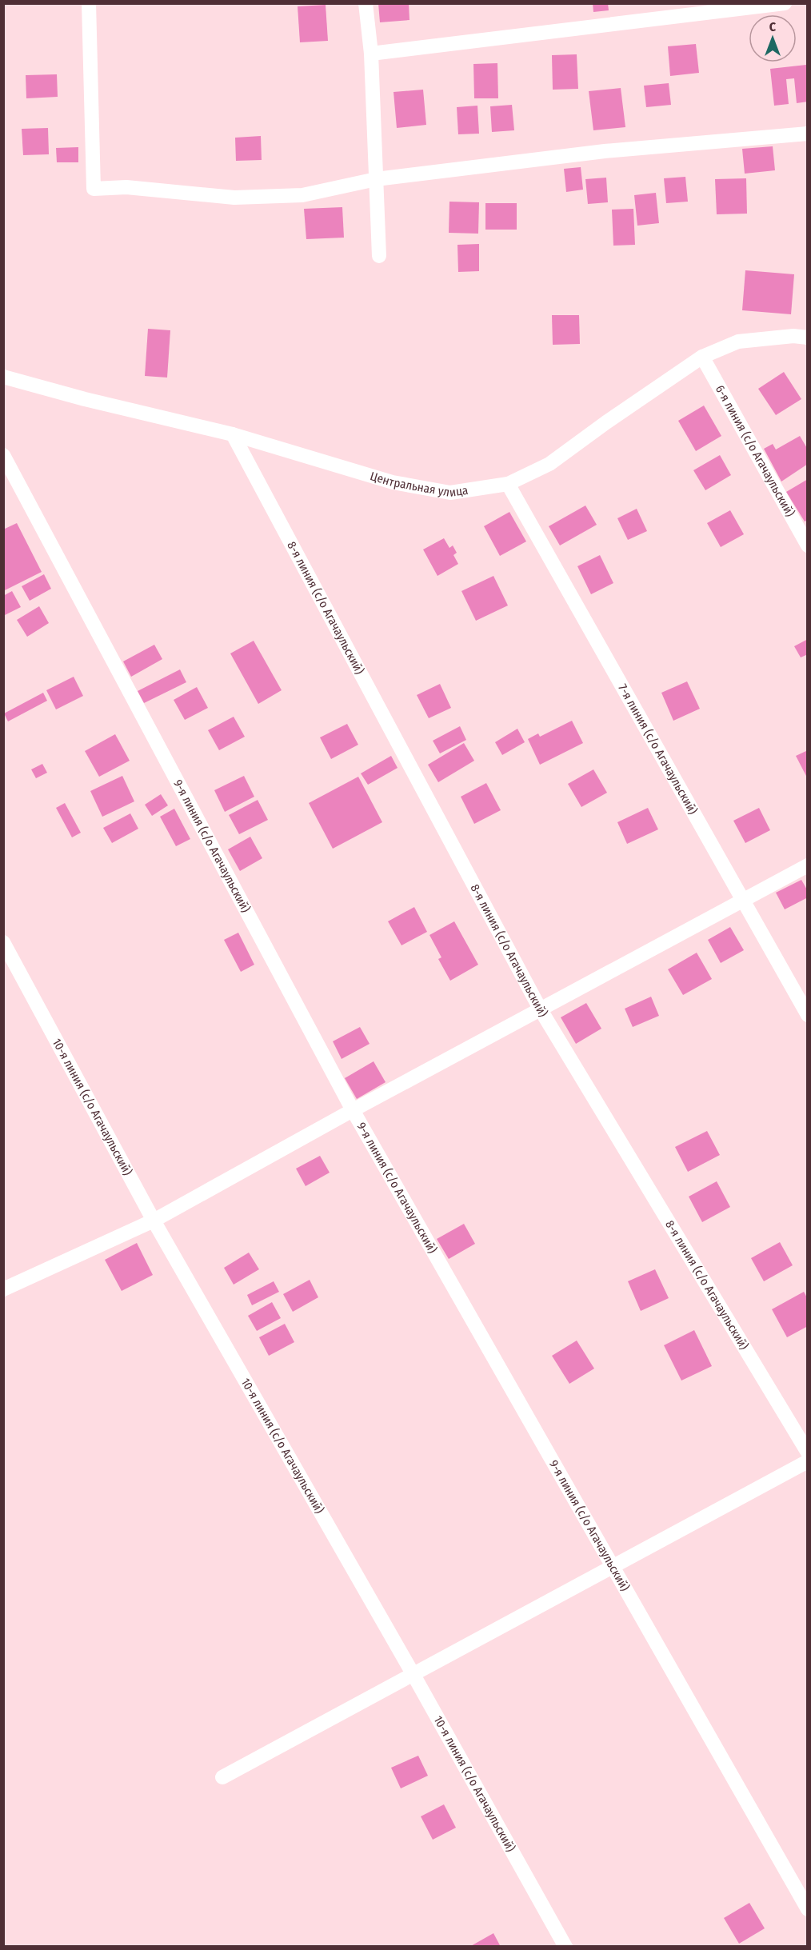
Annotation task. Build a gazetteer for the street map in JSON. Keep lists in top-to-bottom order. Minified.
{"streets":{"street":["6-я линия (с/о Агачаульский)","Центральная улица","8-я линия (с/о Агачаульский)","7-я линия (с/о Агачаульский)","9-я линия (с/о Агачаульский)","10-я линия (с/о Агачаульский)"]},"crossings":[["6-я линия (с/о Агачаульский)","Центральная улица"],["Центральная улица","8-я линия (с/о Агачаульский)"],["Центральная улица","7-я линия (с/о Агачаульский)"]],"north":"top"}
